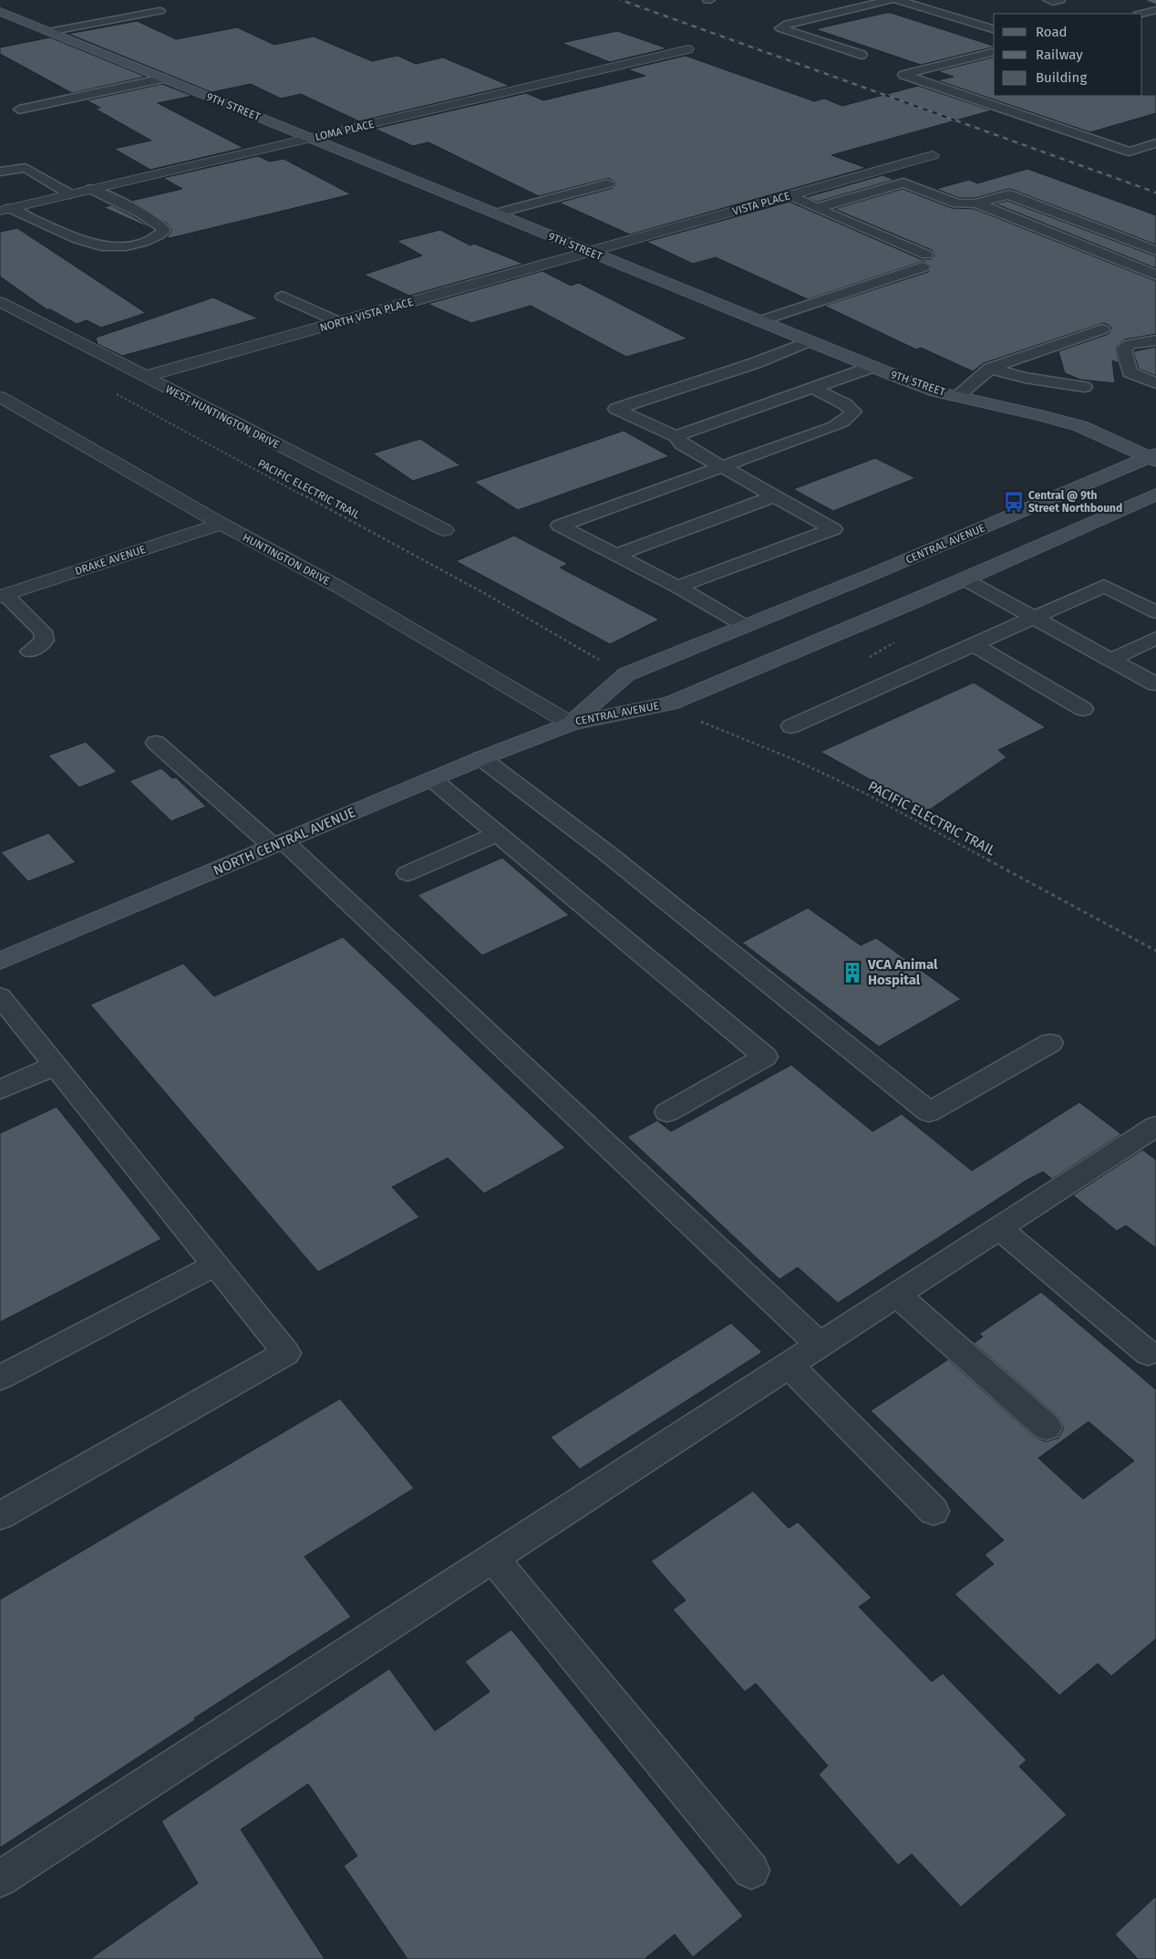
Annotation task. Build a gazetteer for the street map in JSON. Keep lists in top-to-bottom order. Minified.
{"streets":{"street":["9TH STREET","LOMA PLACE","VISTA PLACE","NORTH VISTA PLACE","WEST HUNTINGTON DRIVE","CENTRAL AVENUE","HUNTINGTON DRIVE","DRAKE AVENUE","NORTH CENTRAL AVENUE"],"path":["PACIFIC ELECTRIC TRAIL"]},"crossings":[["9TH STREET","LOMA PLACE"],["9TH STREET","VISTA PLACE"],["9TH STREET","NORTH VISTA PLACE"],["9TH STREET","CENTRAL AVENUE"],["VISTA PLACE","NORTH VISTA PLACE"],["NORTH VISTA PLACE","WEST HUNTINGTON DRIVE"],["CENTRAL AVENUE","HUNTINGTON DRIVE"],["CENTRAL AVENUE","NORTH CENTRAL AVENUE"],["HUNTINGTON DRIVE","DRAKE AVENUE"],["HUNTINGTON DRIVE","NORTH CENTRAL AVENUE"]],"places":{"bus stop":["Central @ 9th Street Northbound"],"building":["VCA Animal Hospital"]},"legend":["Road","Railway","Building"]}
